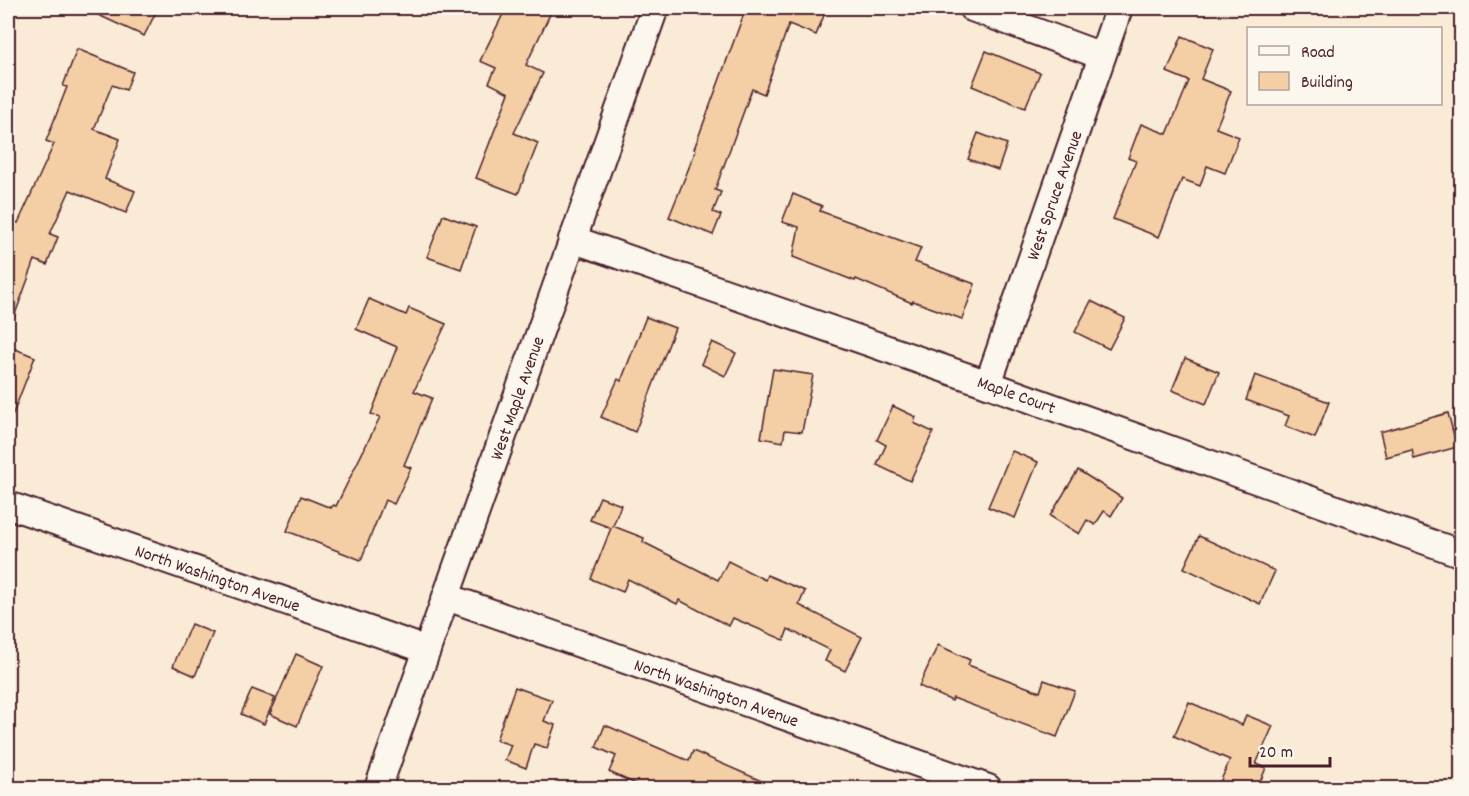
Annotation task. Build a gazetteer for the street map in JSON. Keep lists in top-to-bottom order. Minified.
{"streets":{"street":["West Spruce Avenue","Maple Court","West Maple Avenue","North Washington Avenue"]},"crossings":[["West Spruce Avenue","Maple Court"],["Maple Court","West Maple Avenue"],["West Maple Avenue","North Washington Avenue"]],"legend":["Road","Building"],"scale_bar":"20 m"}
